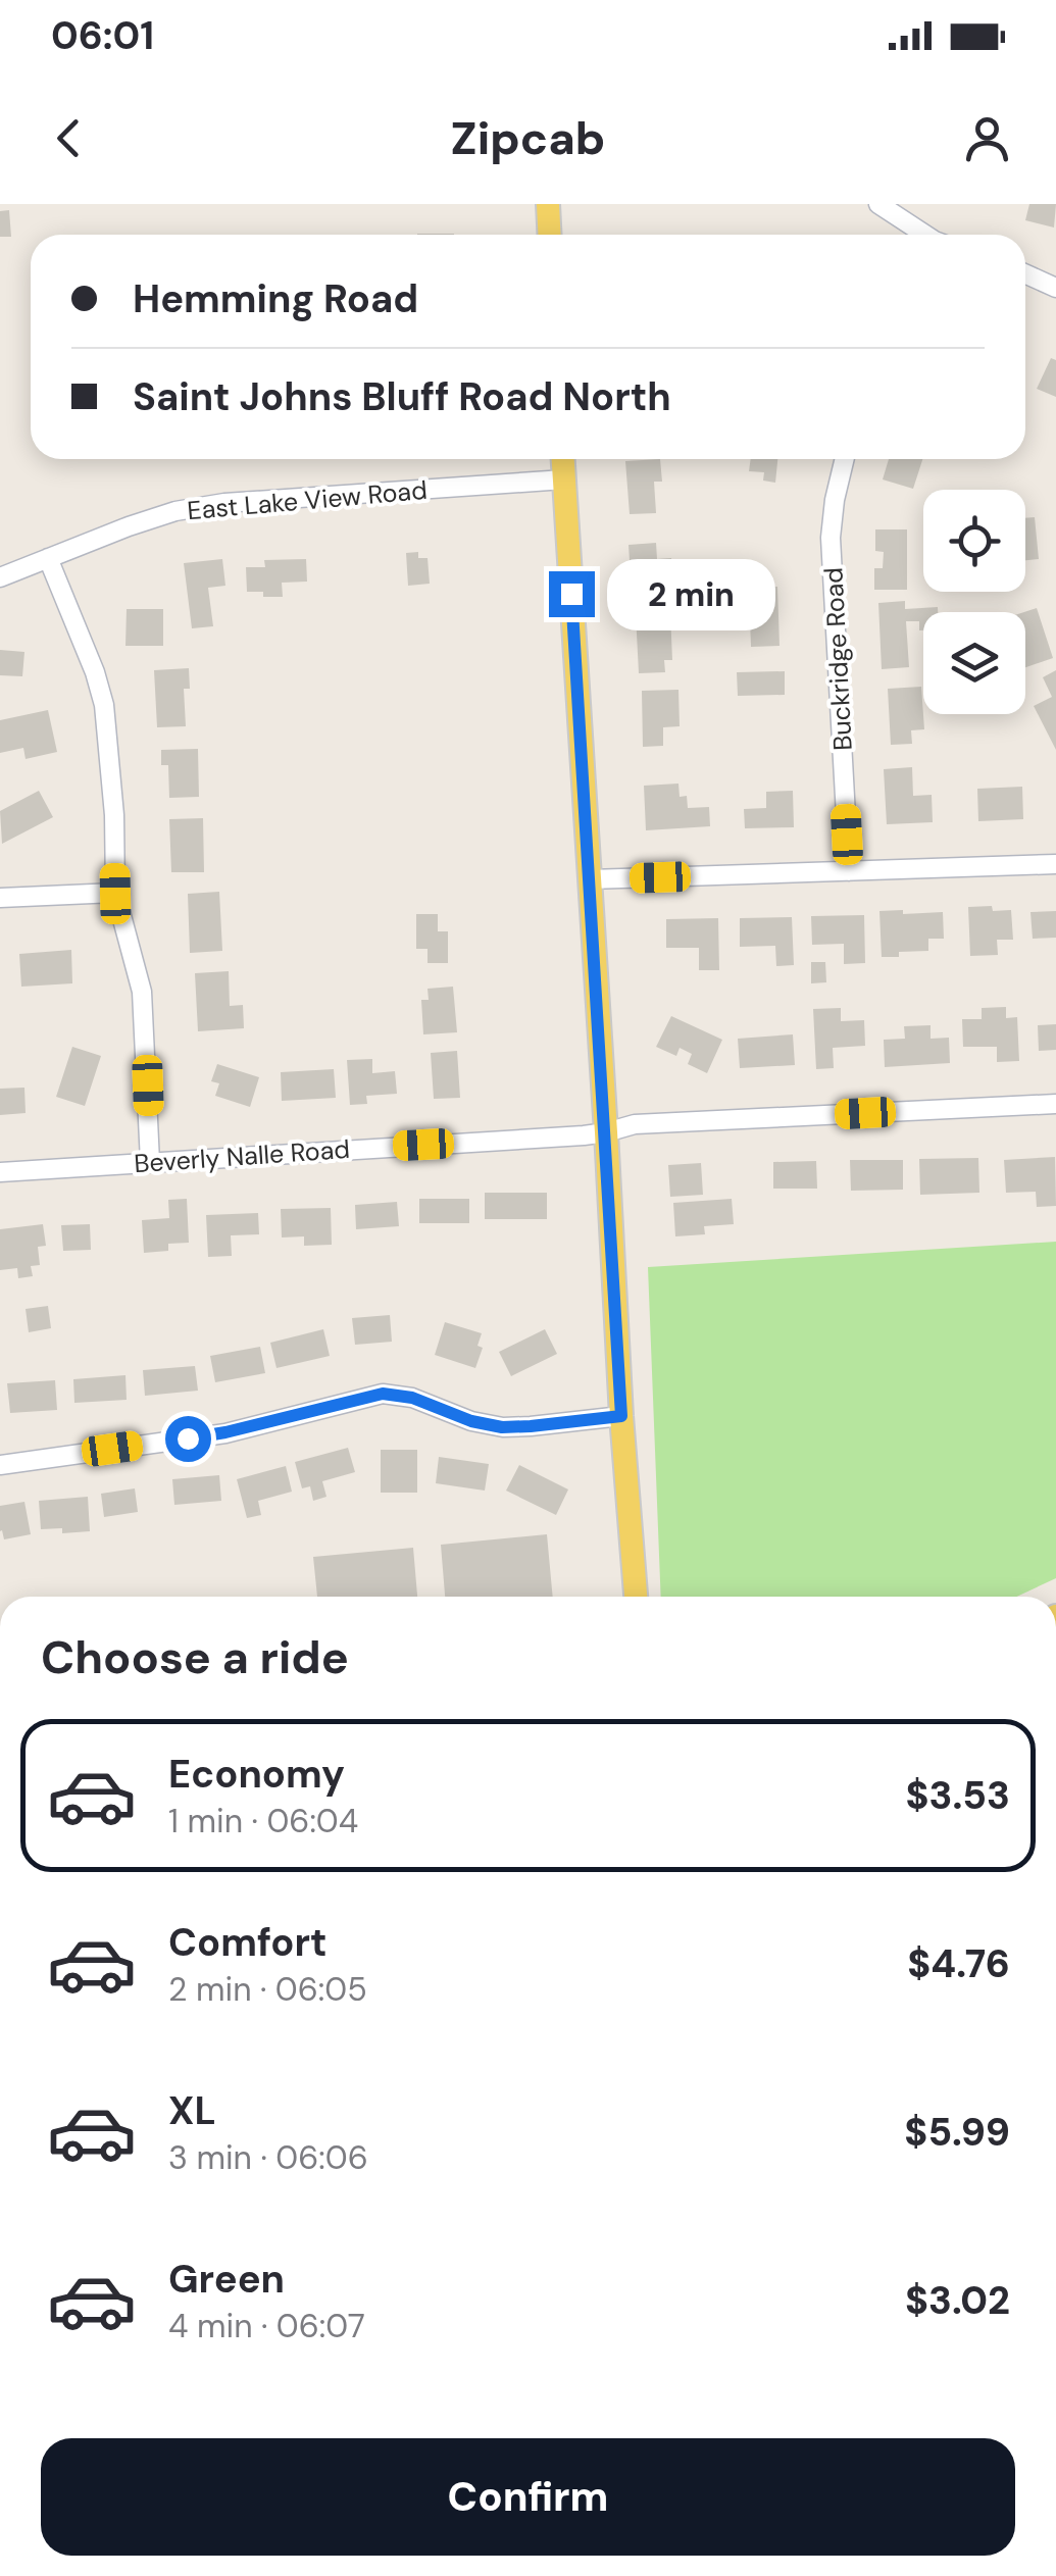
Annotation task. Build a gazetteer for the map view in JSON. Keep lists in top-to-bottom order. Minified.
{"streets":{"street":["East Lake View Road","Buckridge Road","Beverly Nalle Road"]},"page":{"status":"06:01","header":"Zipcab","banner":["Hemming Road","Saint Johns Bluff Road North"],"bubble":"2 min","heading":"Choose a ride","list":[{"name":"Economy","note":"1 min · 06:04","value":"$3.53"},{"name":"Comfort","note":"2 min · 06:05","value":"$4.76"},{"name":"XL","note":"3 min · 06:06","value":"$5.99"},{"name":"Green","note":"4 min · 06:07","value":"$3.02"}],"buttons":"Confirm"}}
